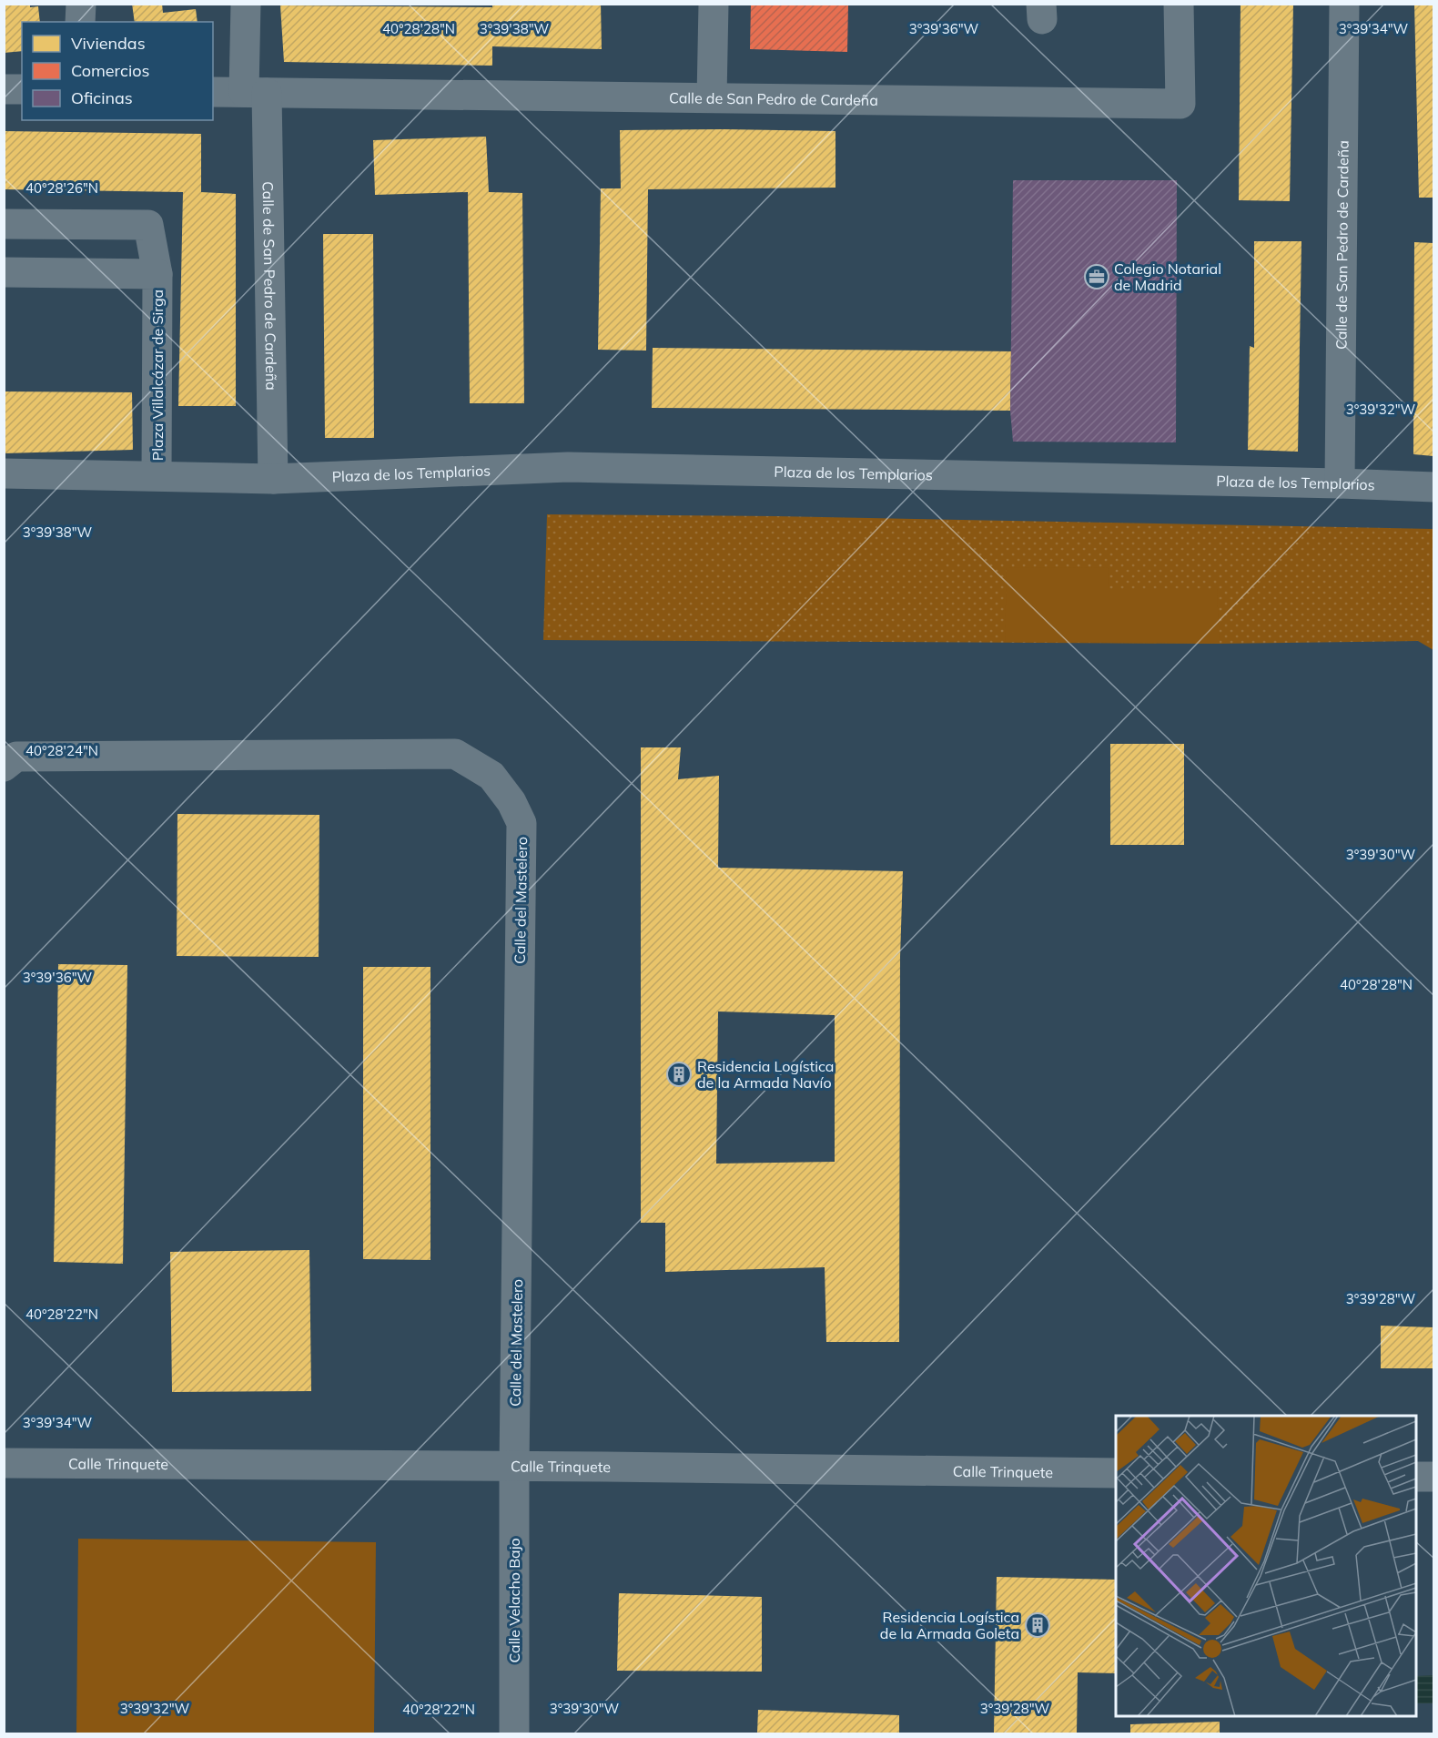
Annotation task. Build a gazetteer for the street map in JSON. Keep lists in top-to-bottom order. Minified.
{"streets":{"street":["Calle de San Pedro de Cardeña","Plaza Villalcázar de Sirga","Plaza de los Templarios","Calle del Mastelero","Calle Trinquete","Calle Velacho Bajo"]},"crossings":[["Calle de San Pedro de Cardeña","Plaza Villalcázar de Sirga"],["Calle de San Pedro de Cardeña","Plaza de los Templarios"],["Plaza Villalcázar de Sirga","Plaza de los Templarios"],["Calle del Mastelero","Calle Trinquete"],["Calle del Mastelero","Calle Velacho Bajo"],["Calle Trinquete","Calle Velacho Bajo"]],"places":{"office":["Colegio Notarial de Madrid"],"building":["Residencia Logística de la Armada Navío","Residencia Logística de la Armada Goleta"]},"legend":["Viviendas","Comercios","Oficinas"],"coordinates":["40°28'28\"N","3°39'38\"W","3°39'36\"W","3°39'34\"W","40°28'26\"N","3°39'32\"W","40°28'24\"N","3°39'30\"W","3°39'28\"W","40°28'22\"N"]}
